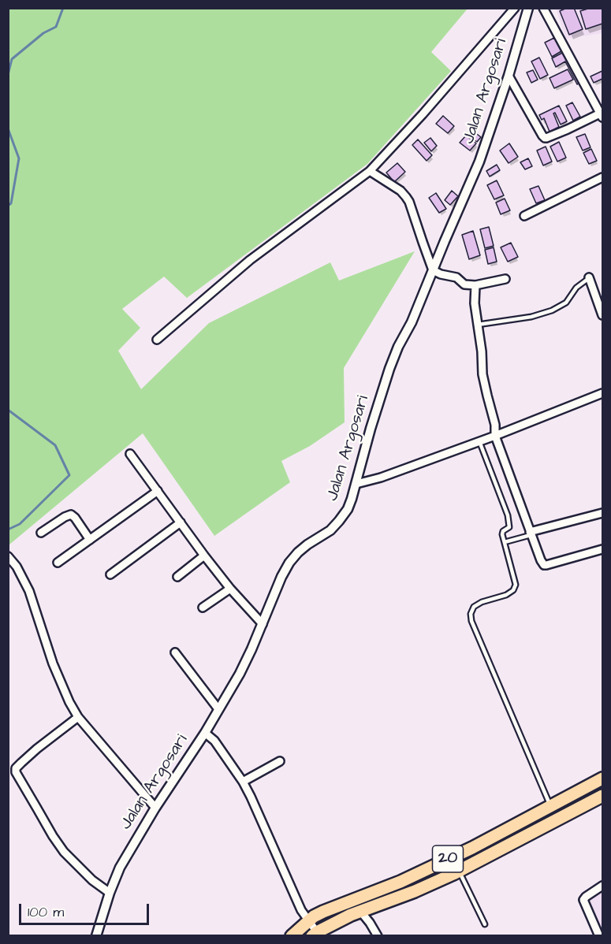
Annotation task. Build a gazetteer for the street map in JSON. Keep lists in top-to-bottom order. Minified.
{"streets":{"highway":["20"],"street":["Jalan Argosari"]},"scale_bar":"100 m"}
